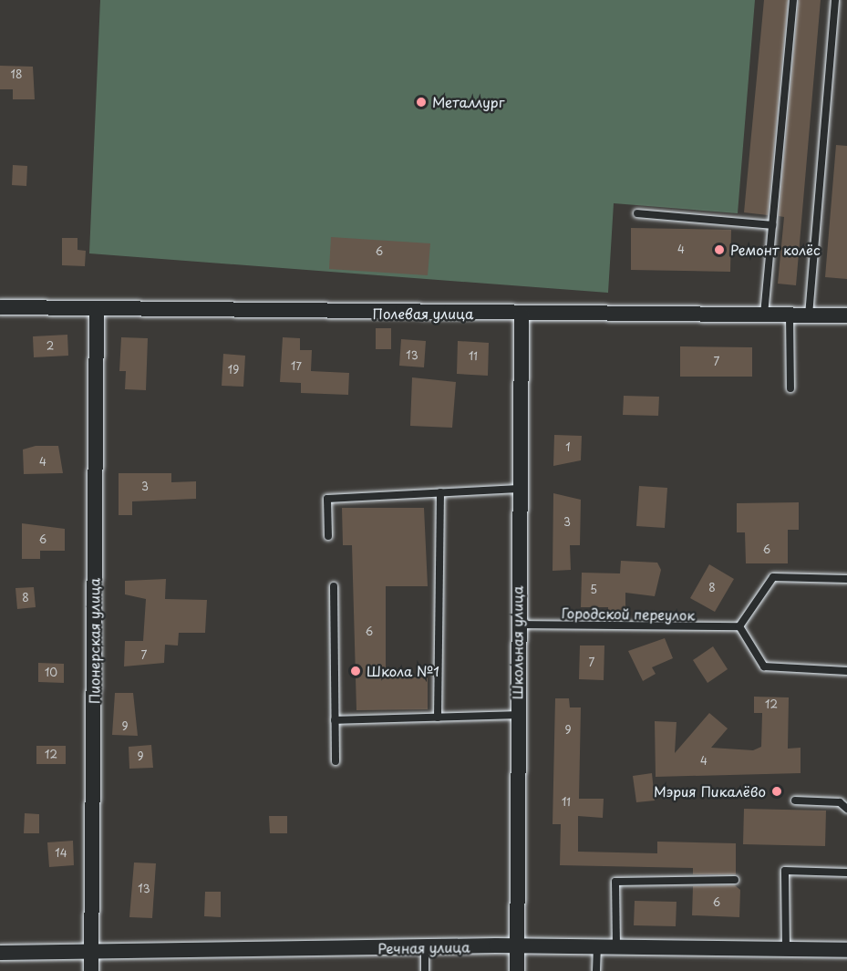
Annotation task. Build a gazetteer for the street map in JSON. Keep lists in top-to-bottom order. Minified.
{"streets":{"street":["Полевая улица","Пионерская улица","Школьная улица","Речная улица"],"lane":["Городской переулок"]},"crossings":[["Полевая улица","Пионерская улица"],["Полевая улица","Школьная улица"],["Городской переулок","Школьная улица"],["Пионерская улица","Речная улица"],["Школьная улица","Речная улица"]],"places":["Металлург","Ремонт колёс","Школа №1","Мэрия Пикалёво"],"house_numbers":["18","4","6","2","13","11","7","17","19","1","4","3","3","6","6","8","5","8","6","7","7","10","12","9","9","12","9","4","11","14","13","6"]}
